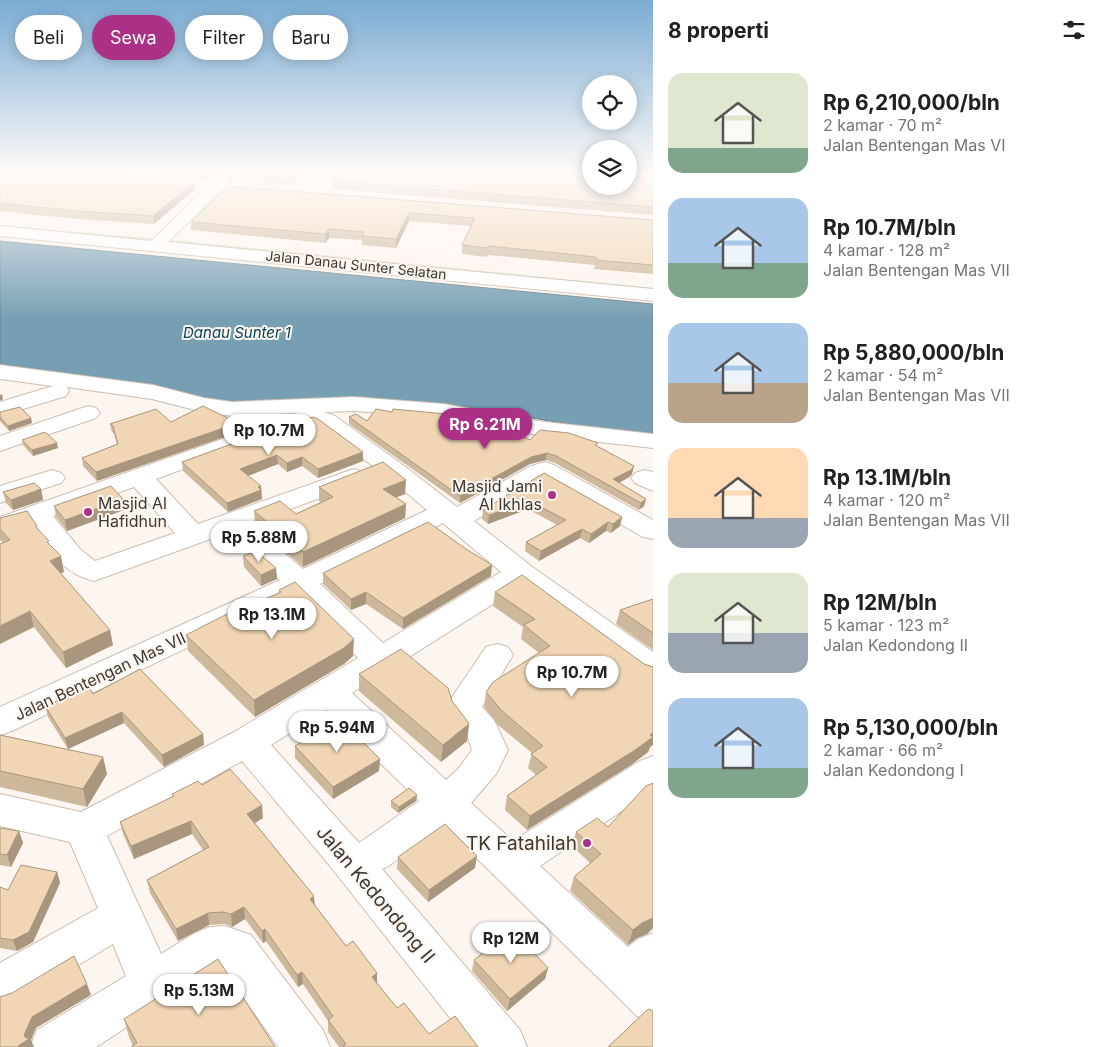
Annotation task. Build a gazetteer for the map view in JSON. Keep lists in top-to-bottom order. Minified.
{"streets":{"street":["Jalan Danau Sunter Selatan","Jalan Bentengan Mas VII","Jalan Kedondong II"]},"water":["Danau Sunter 1"],"places":["Masjid Jami Al Ikhlas","Masjid Al Hafidhun","TK Fatahilah"],"page":{"heading":"8 properti","chip":["Beli","Sewa","Filter","Baru"],"list":[{"name":"Rp 6,210,000/bln","note":"2 kamar · 70 m² · Jalan Bentengan Mas VI"},{"name":"Rp 10.7M/bln","note":"4 kamar · 128 m² · Jalan Bentengan Mas VII"},{"name":"Rp 5,880,000/bln","note":"2 kamar · 54 m² · Jalan Bentengan Mas VII"},{"name":"Rp 13.1M/bln","note":"4 kamar · 120 m² · Jalan Bentengan Mas VII"},{"name":"Rp 12M/bln","note":"5 kamar · 123 m² · Jalan Kedondong II"},{"name":"Rp 5,130,000/bln","note":"2 kamar · 66 m² · Jalan Kedondong I"}],"price":["Rp 6.21M","Rp 10.7M","Rp 5.88M","Rp 13.1M","Rp 10.7M","Rp 5.94M","Rp 12M","Rp 5.13M"]}}
